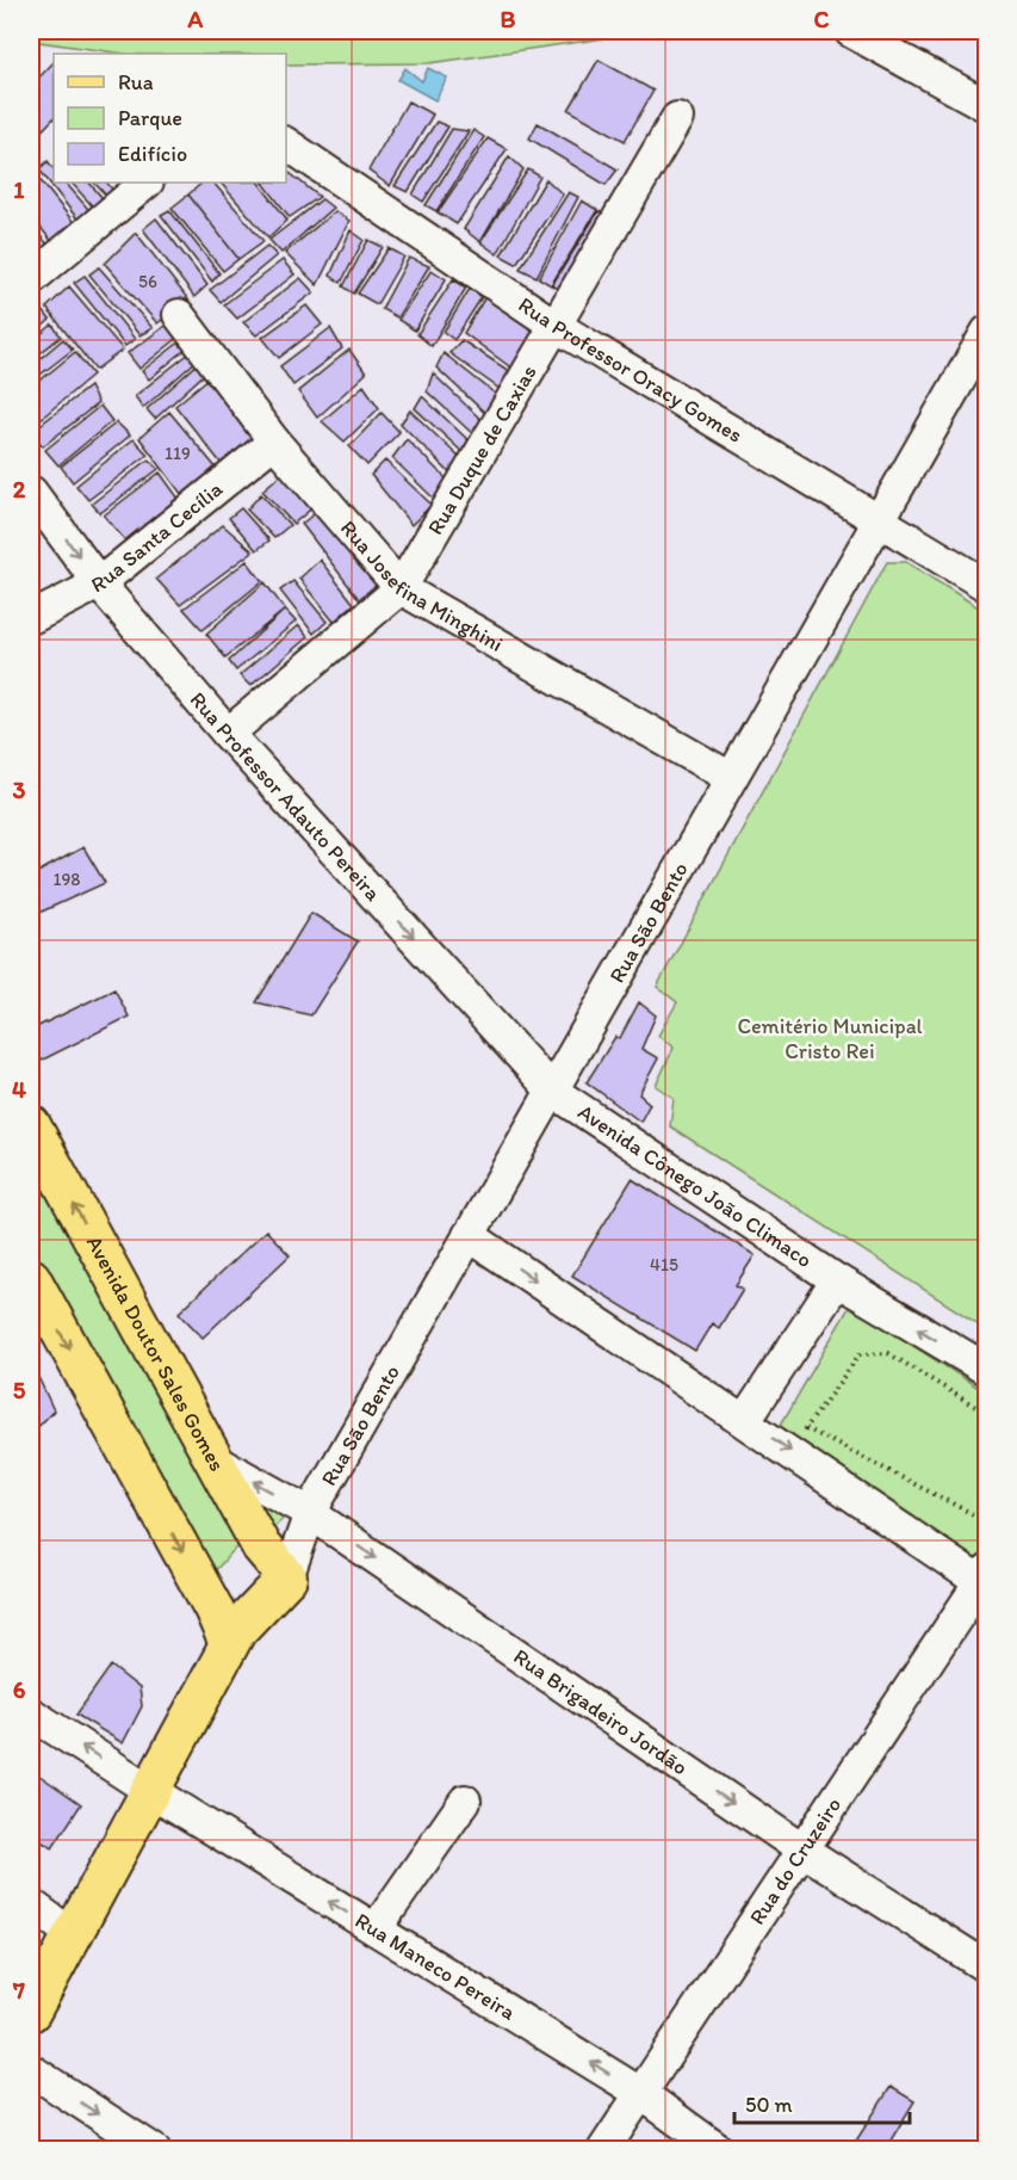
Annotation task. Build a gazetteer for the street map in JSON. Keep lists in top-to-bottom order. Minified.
{"streets":{"main road":["Rua São Bento","Avenida Doutor Sales Gomes"],"street":["Rua Professor Oracy Gomes","Rua Duque de Caxias","Rua Santa Cecília","Rua Josefina Minghini","Rua Professor Adauto Pereira","Avenida Cônego João Climaco","Rua Brigadeiro Jordão","Rua do Cruzeiro","Rua Maneco Pereira"]},"crossings":[["Rua Professor Oracy Gomes","Rua Duque de Caxias"],["Rua Professor Oracy Gomes","Rua São Bento"],["Rua Duque de Caxias","Rua Josefina Minghini"],["Rua Duque de Caxias","Rua Professor Adauto Pereira"],["Rua Santa Cecília","Rua Josefina Minghini"],["Rua Santa Cecília","Rua Professor Adauto Pereira"],["Rua Josefina Minghini","Rua São Bento"],["Rua Professor Adauto Pereira","Rua São Bento"],["Rua Professor Adauto Pereira","Avenida Cônego João Climaco"],["Rua São Bento","Avenida Cônego João Climaco"],["Rua São Bento","Avenida Doutor Sales Gomes"],["Rua São Bento","Rua Brigadeiro Jordão"],["Rua São Bento","Rua Maneco Pereira"],["Avenida Doutor Sales Gomes","Rua Brigadeiro Jordão"],["Rua Brigadeiro Jordão","Rua do Cruzeiro"],["Rua do Cruzeiro","Rua Maneco Pereira"]],"one_way":["Rua Professor Adauto Pereira","Rua Maneco Pereira"],"parks":["Cemitério Municipal Cristo Rei"],"house_numbers":["56","119","198","415"],"legend":["Rua","Parque","Edifício"],"scale_bar":"50 m","grid":{"columns":["A","B","C"],"rows":["1","2","3","4","5","6","7"]}}
